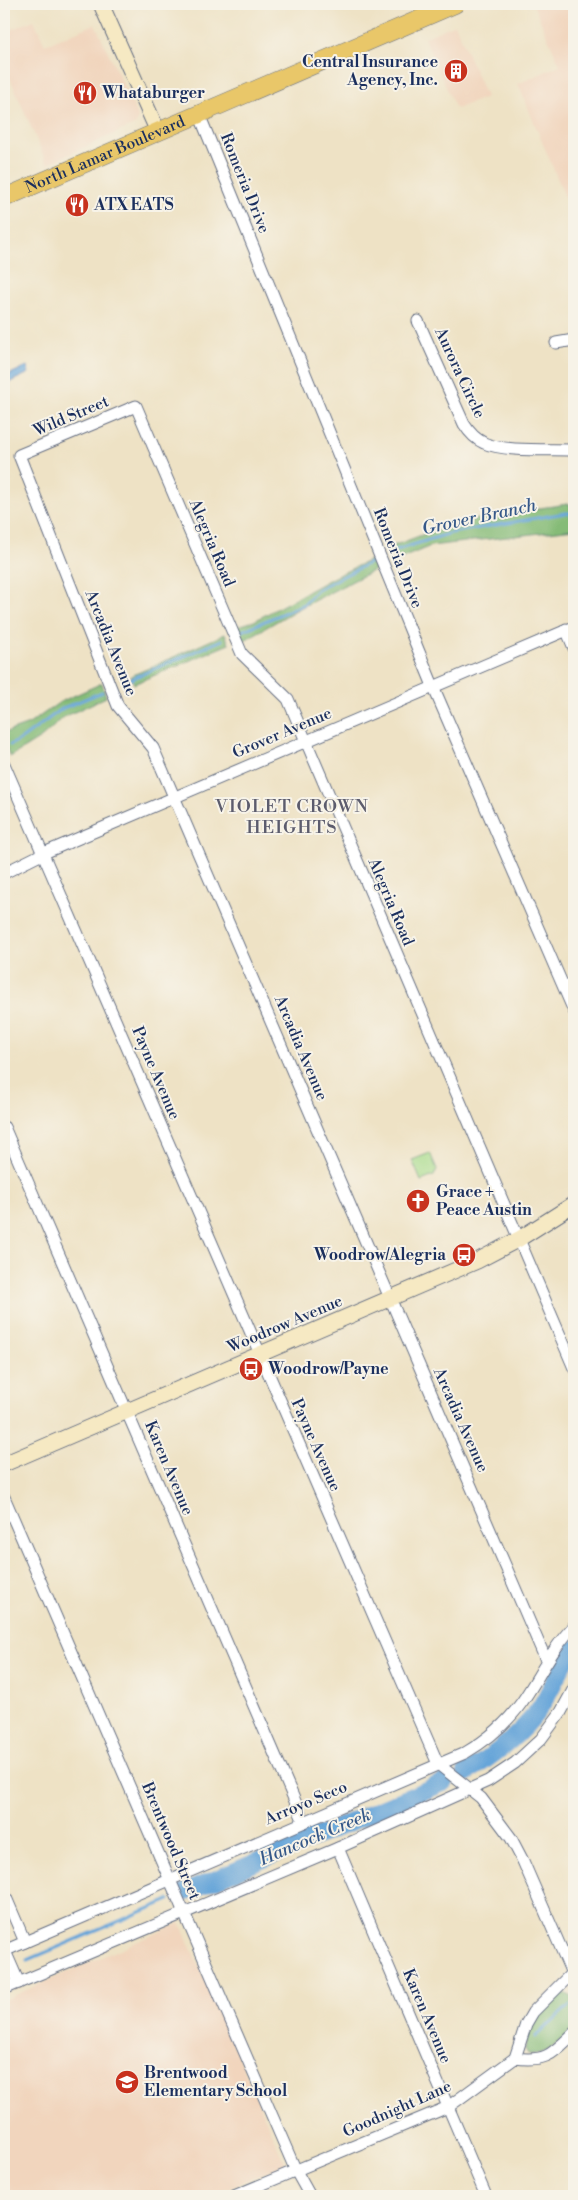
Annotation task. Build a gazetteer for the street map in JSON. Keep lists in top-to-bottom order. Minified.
{"streets":{"main road":["North Lamar Boulevard"],"street":["Romeria Drive","Aurora Circle","Wild Street","Alegria Road","Arcadia Avenue","Grover Avenue","Payne Avenue","Woodrow Avenue","Karen Avenue","Arroyo Seco","Brentwood Street","Goodnight Lane"]},"crossings":[["North Lamar Boulevard","Romeria Drive"],["Romeria Drive","Grover Avenue"],["Wild Street","Alegria Road"],["Wild Street","Arcadia Avenue"],["Alegria Road","Grover Avenue"],["Alegria Road","Woodrow Avenue"],["Arcadia Avenue","Grover Avenue"],["Arcadia Avenue","Woodrow Avenue"],["Arcadia Avenue","Arroyo Seco"],["Grover Avenue","Payne Avenue"],["Payne Avenue","Woodrow Avenue"],["Payne Avenue","Arroyo Seco"],["Woodrow Avenue","Karen Avenue"],["Karen Avenue","Arroyo Seco"],["Karen Avenue","Goodnight Lane"],["Arroyo Seco","Brentwood Street"],["Brentwood Street","Goodnight Lane"]],"districts":["VIOLET CROWN HEIGHTS"],"water":["Grover Branch","Hancock Creek"],"places":{"building":["Central Insurance Agency, Inc."],"restaurant":["Whataburger","ATX EATS"],"church":["Grace + Peace Austin"],"bus stop":["Woodrow/Alegria","Woodrow/Payne"],"school or university":["Brentwood Elementary School"]}}
